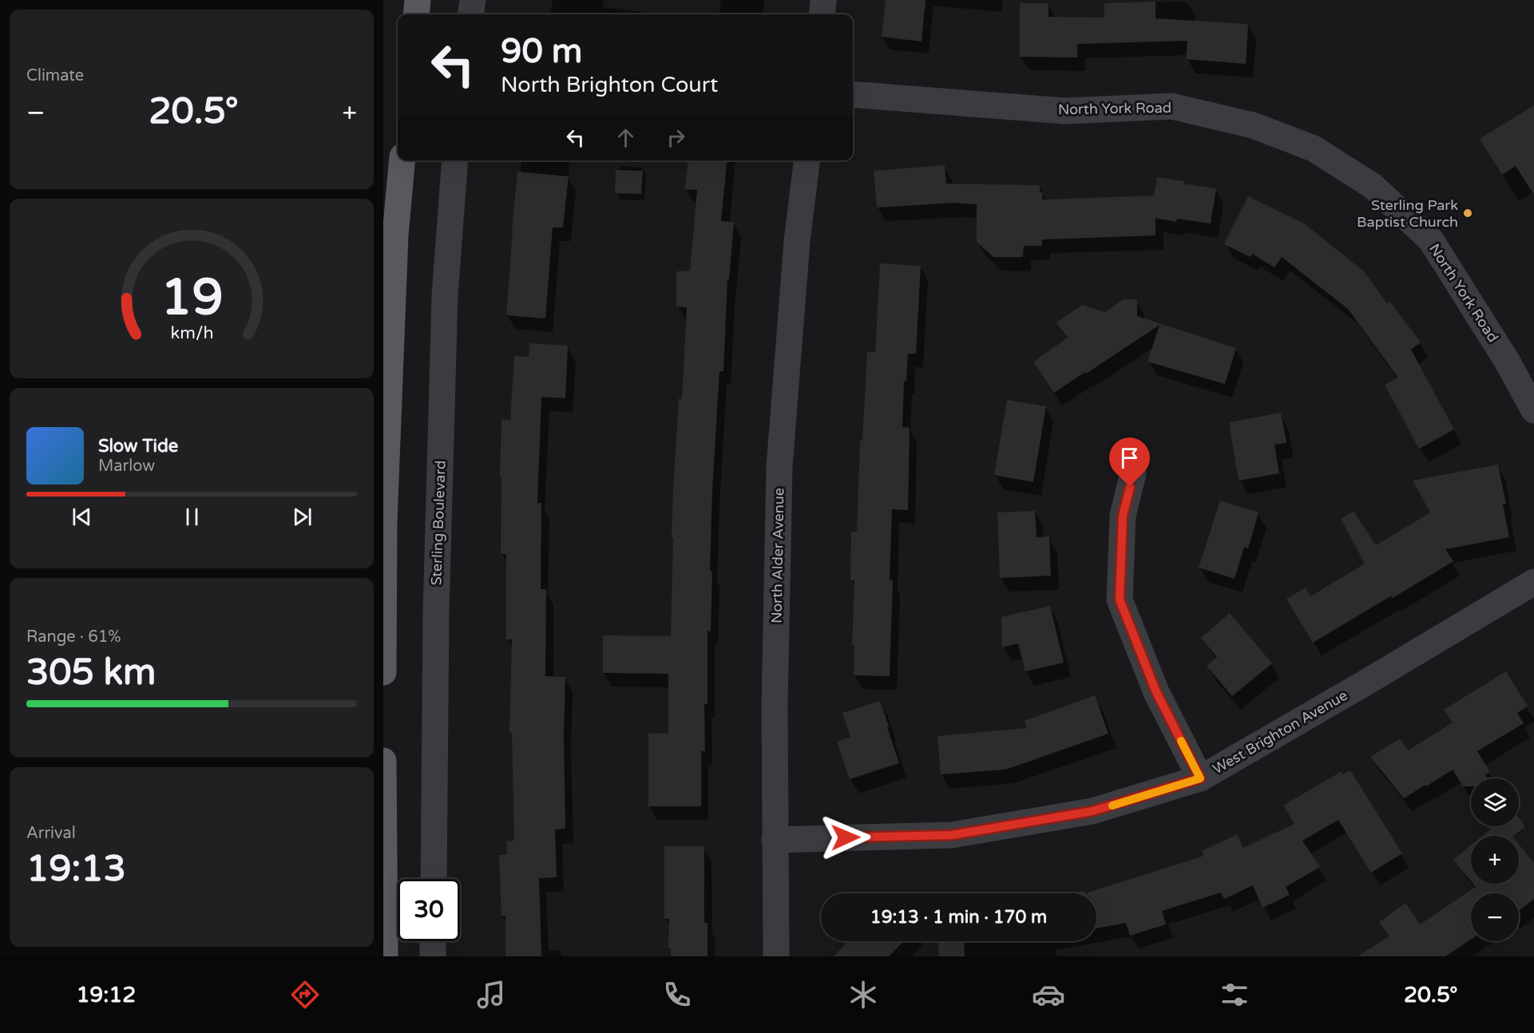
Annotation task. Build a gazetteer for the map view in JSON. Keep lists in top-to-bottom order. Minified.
{"streets":{"street":["North York Road","Sterling Boulevard","North Alder Avenue","West Brighton Avenue"]},"crossings":[["North Alder Avenue","West Brighton Avenue"]],"places":["Sterling Park Baptist Church"],"page":{"tile":["Climate",["Range · 61%","305 km"],["Arrival","19:13"]],"turn":["90 m","North Brighton Court"],"heat":["−","20.5°","+"],"song":["Slow Tide","Marlow"],"map_buttons":["+","−"],"limit":"30","trip":"19:13 · 1 min · 170 m","tabs":["19:12","20.5°"],"gauge":["19","km/h"]}}
